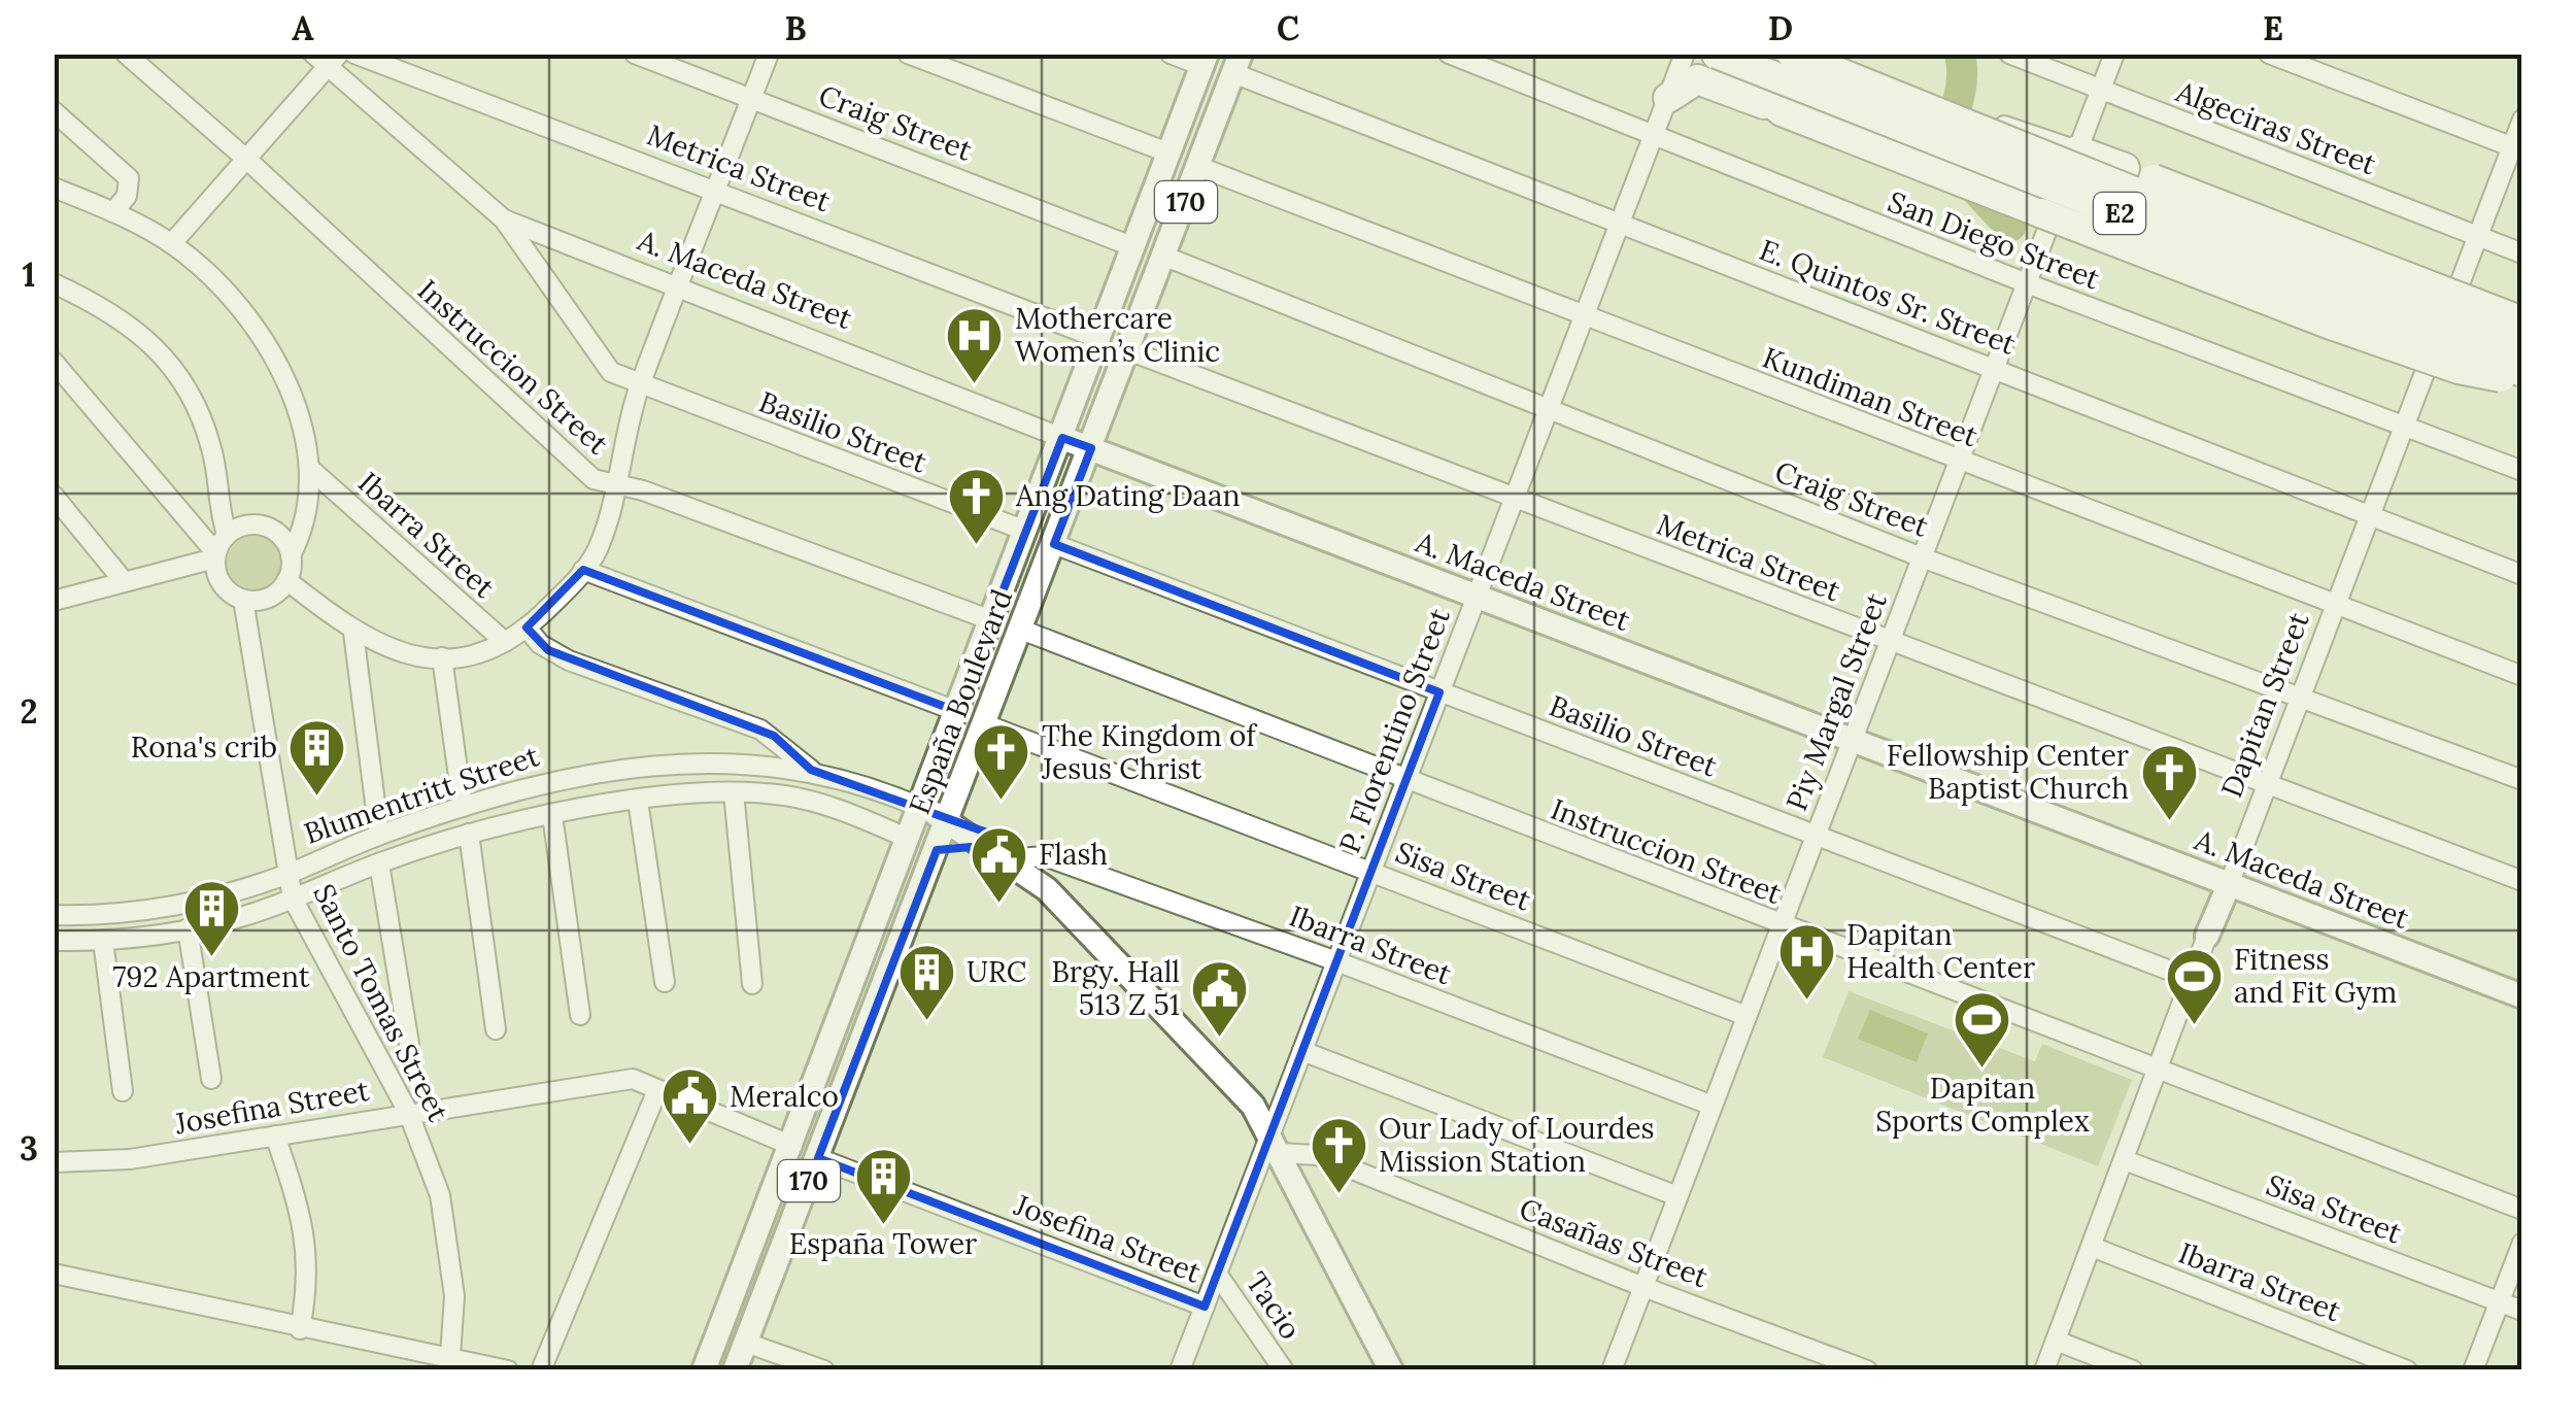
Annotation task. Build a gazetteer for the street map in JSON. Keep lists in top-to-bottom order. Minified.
{"streets":{"highway":["E2"],"main road":["170","A. Maceda Street","España Boulevard","Dapitan Street","Blumentritt Street"],"street":["Craig Street","Algeciras Street","Metrica Street","San Diego Street","E. Quintos Sr. Street","Instruccion Street","Kundiman Street","Basilio Street","Ibarra Street","Piy Margal Street","P. Florentino Street","Sisa Street","Santo Tomas Street","Josefina Street","Casañas Street","Tacio"]},"crossings":[["Craig Street","España Boulevard"],["Craig Street","Piy Margal Street"],["Craig Street","Dapitan Street"],["Craig Street","P. Florentino Street"],["Algeciras Street","Piy Margal Street"],["Algeciras Street","Dapitan Street"],["Metrica Street","España Boulevard"],["Metrica Street","Piy Margal Street"],["Metrica Street","Dapitan Street"],["Metrica Street","P. Florentino Street"],["San Diego Street","Piy Margal Street"],["San Diego Street","Dapitan Street"],["San Diego Street","P. Florentino Street"],["A. Maceda Street","Basilio Street"],["A. Maceda Street","España Boulevard"],["A. Maceda Street","Piy Margal Street"],["A. Maceda Street","Dapitan Street"],["A. Maceda Street","P. Florentino Street"],["E. Quintos Sr. Street","España Boulevard"],["E. Quintos Sr. Street","Piy Margal Street"],["E. Quintos Sr. Street","Dapitan Street"],["E. Quintos Sr. Street","P. Florentino Street"],["Instruccion Street","España Boulevard"],["Instruccion Street","Piy Margal Street"],["Instruccion Street","Dapitan Street"],["Instruccion Street","P. Florentino Street"],["Kundiman Street","España Boulevard"],["Kundiman Street","Piy Margal Street"],["Kundiman Street","Dapitan Street"],["Kundiman Street","P. Florentino Street"],["Basilio Street","España Boulevard"],["Basilio Street","Piy Margal Street"],["Basilio Street","Dapitan Street"],["Basilio Street","P. Florentino Street"],["Ibarra Street","Piy Margal Street"],["Ibarra Street","Dapitan Street"],["Ibarra Street","P. Florentino Street"],["Ibarra Street","Blumentritt Street"],["España Boulevard","Blumentritt Street"],["España Boulevard","Sisa Street"],["España Boulevard","Josefina Street"],["Piy Margal Street","Sisa Street"],["Piy Margal Street","Casañas Street"],["Dapitan Street","Sisa Street"],["P. Florentino Street","Blumentritt Street"],["P. Florentino Street","Sisa Street"],["P. Florentino Street","Josefina Street"],["P. Florentino Street","Casañas Street"],["P. Florentino Street","Tacio"],["Blumentritt Street","Santo Tomas Street"],["Blumentritt Street","Casañas Street"],["Santo Tomas Street","Josefina Street"]],"places":{"hospital":["Mothercare Women’s Clinic","Dapitan Health Center"],"church":["Ang Dating Daan","The Kingdom of Jesus Christ","Fellowship Center Baptist Church","Our Lady of Lourdes Mission Station"],"building":["Rona's crib","792 Apartment","URC","España Tower"],"public building":["Flash","Brgy. Hall 513 Z 51","Meralco"],"sports":["Fitness and Fit Gym","Dapitan Sports Complex"]},"grid":{"columns":["A","B","C","D","E"],"rows":["1","2","3"]}}
